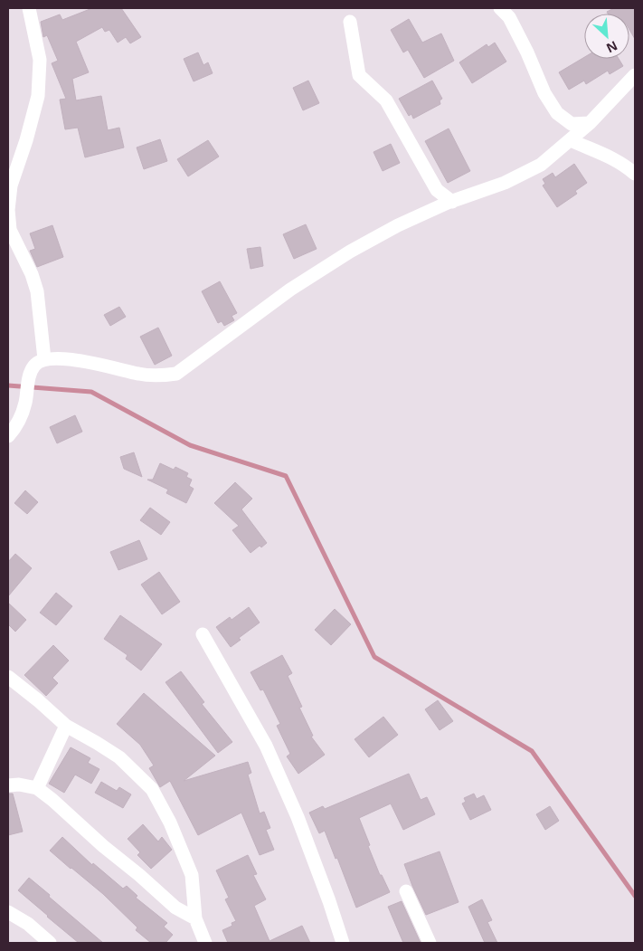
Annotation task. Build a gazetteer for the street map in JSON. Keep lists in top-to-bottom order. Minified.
{"north":"bottom right"}
